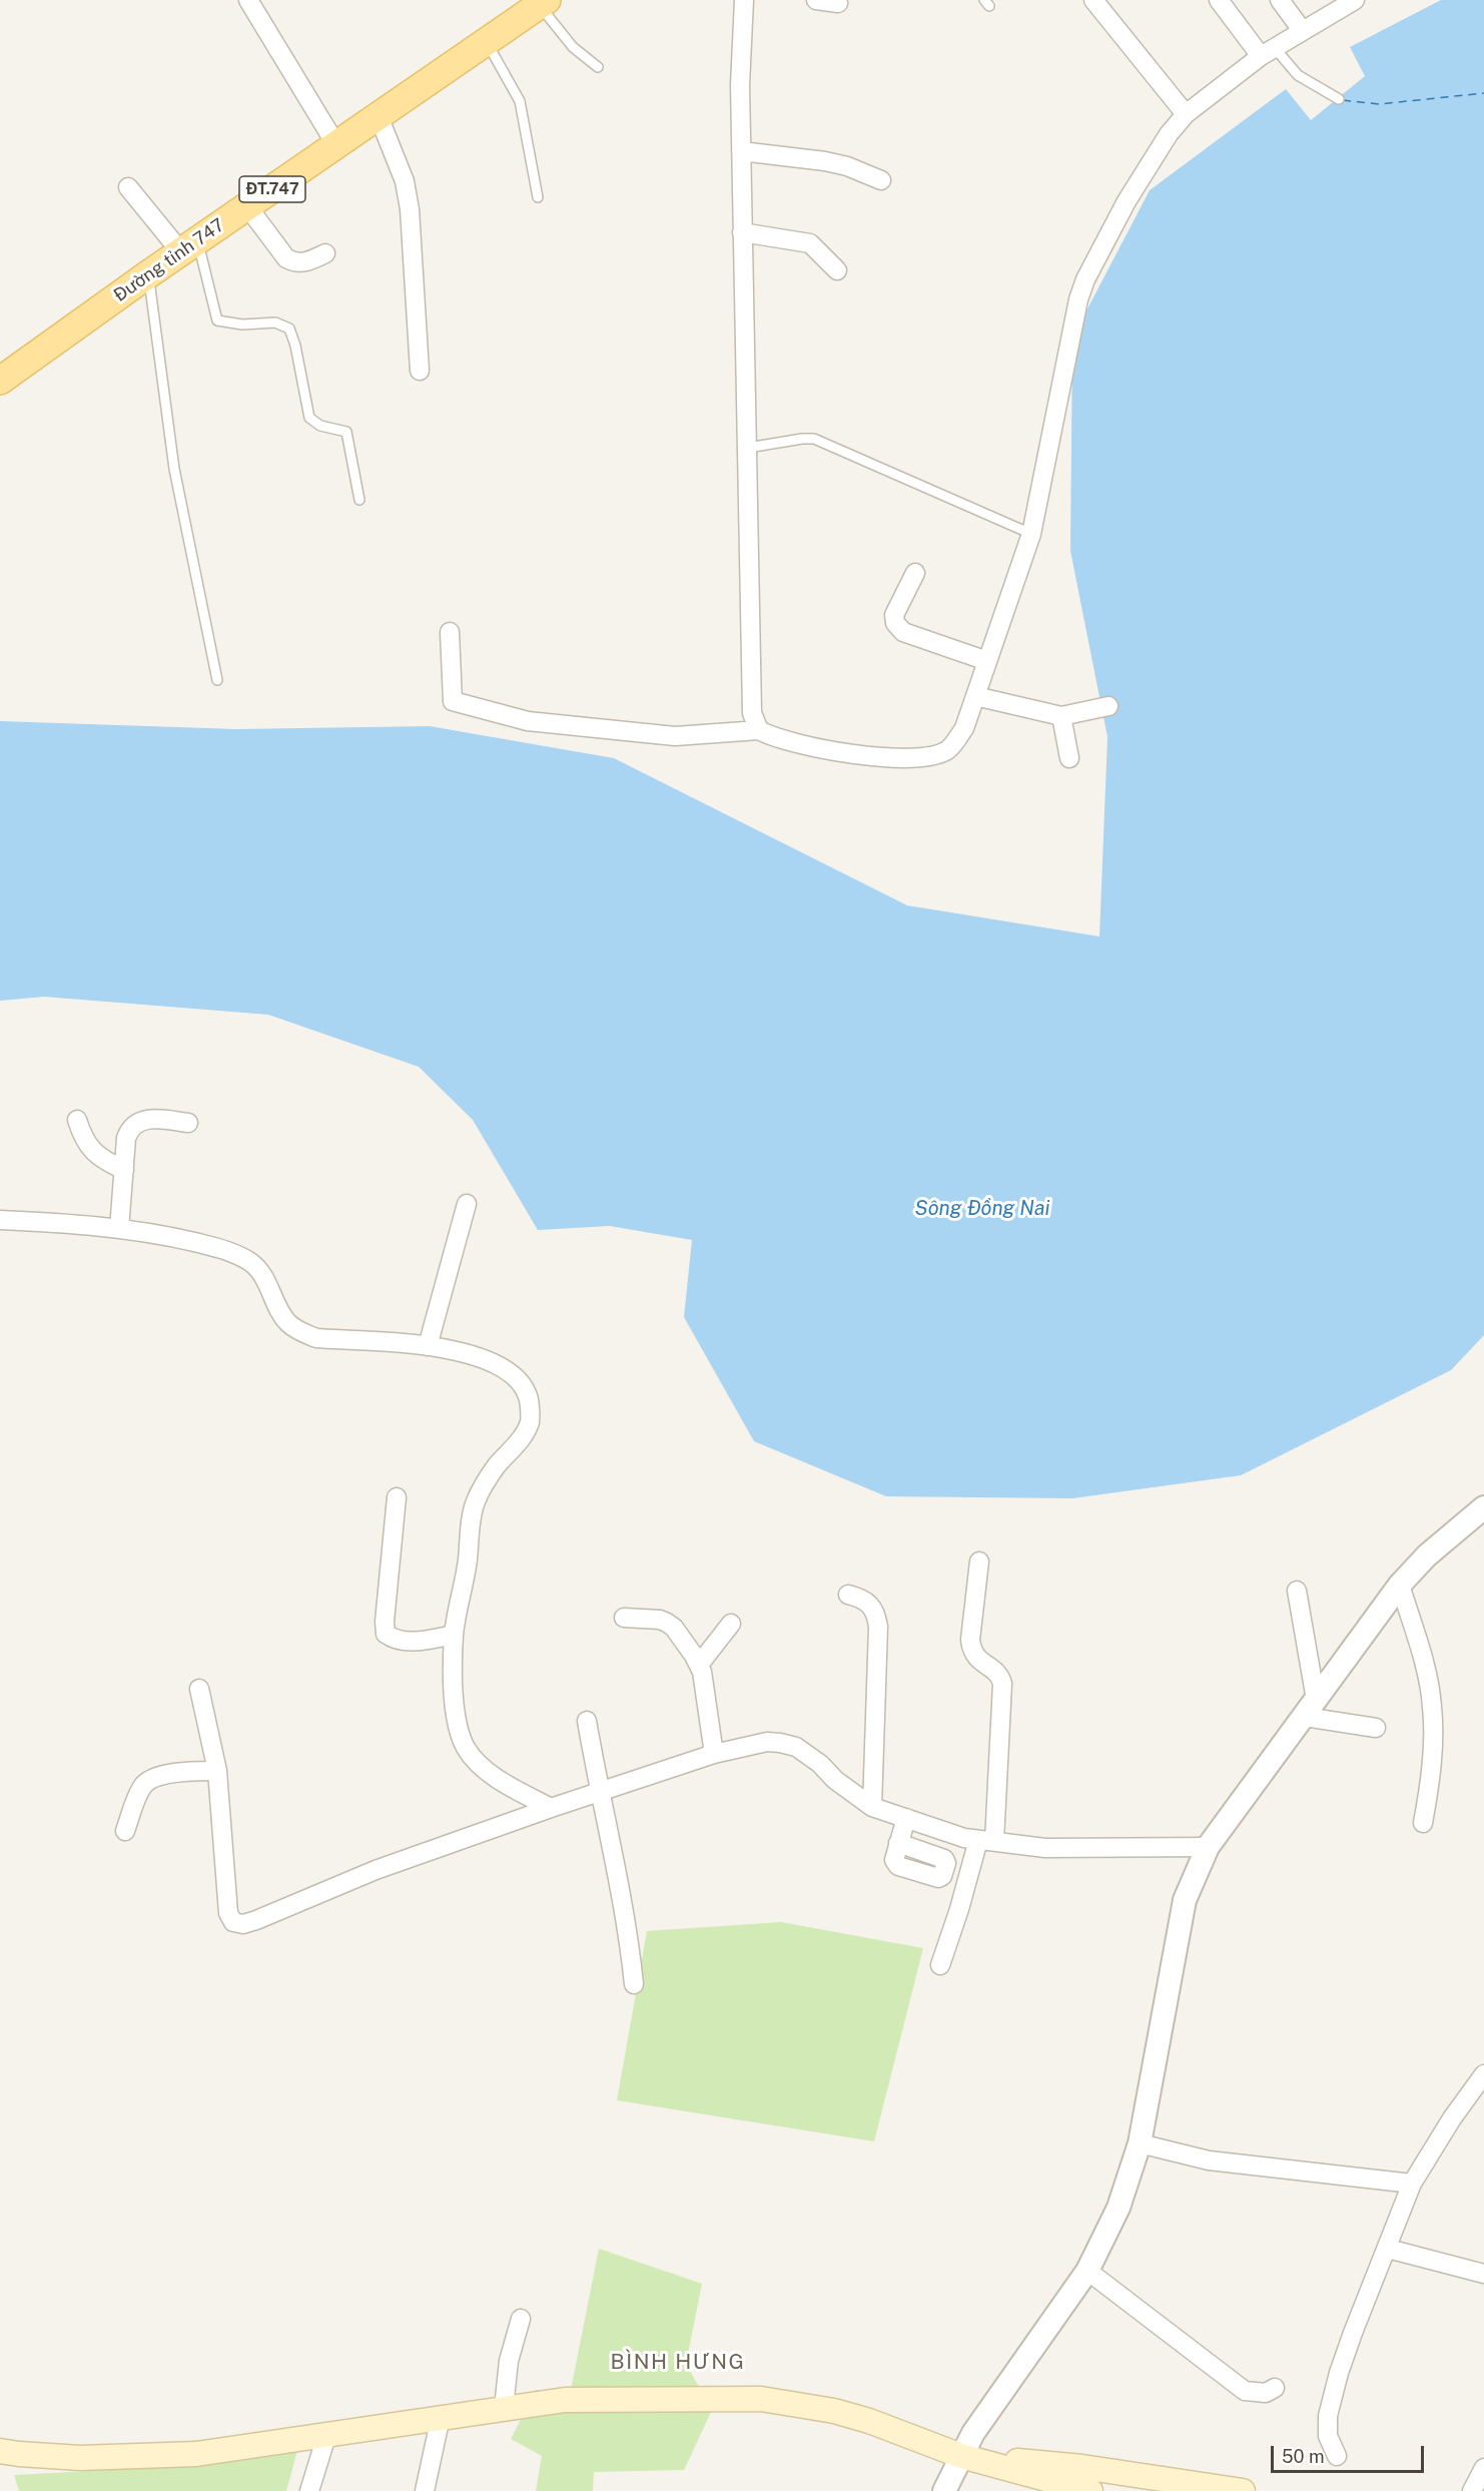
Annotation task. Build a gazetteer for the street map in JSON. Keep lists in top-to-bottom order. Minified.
{"streets":{"main road":["ĐT.747","Đường tỉnh 747"]},"districts":["BÌNH HƯNG"],"water":["Sông Đồng Nai"],"scale_bar":"50 m"}
